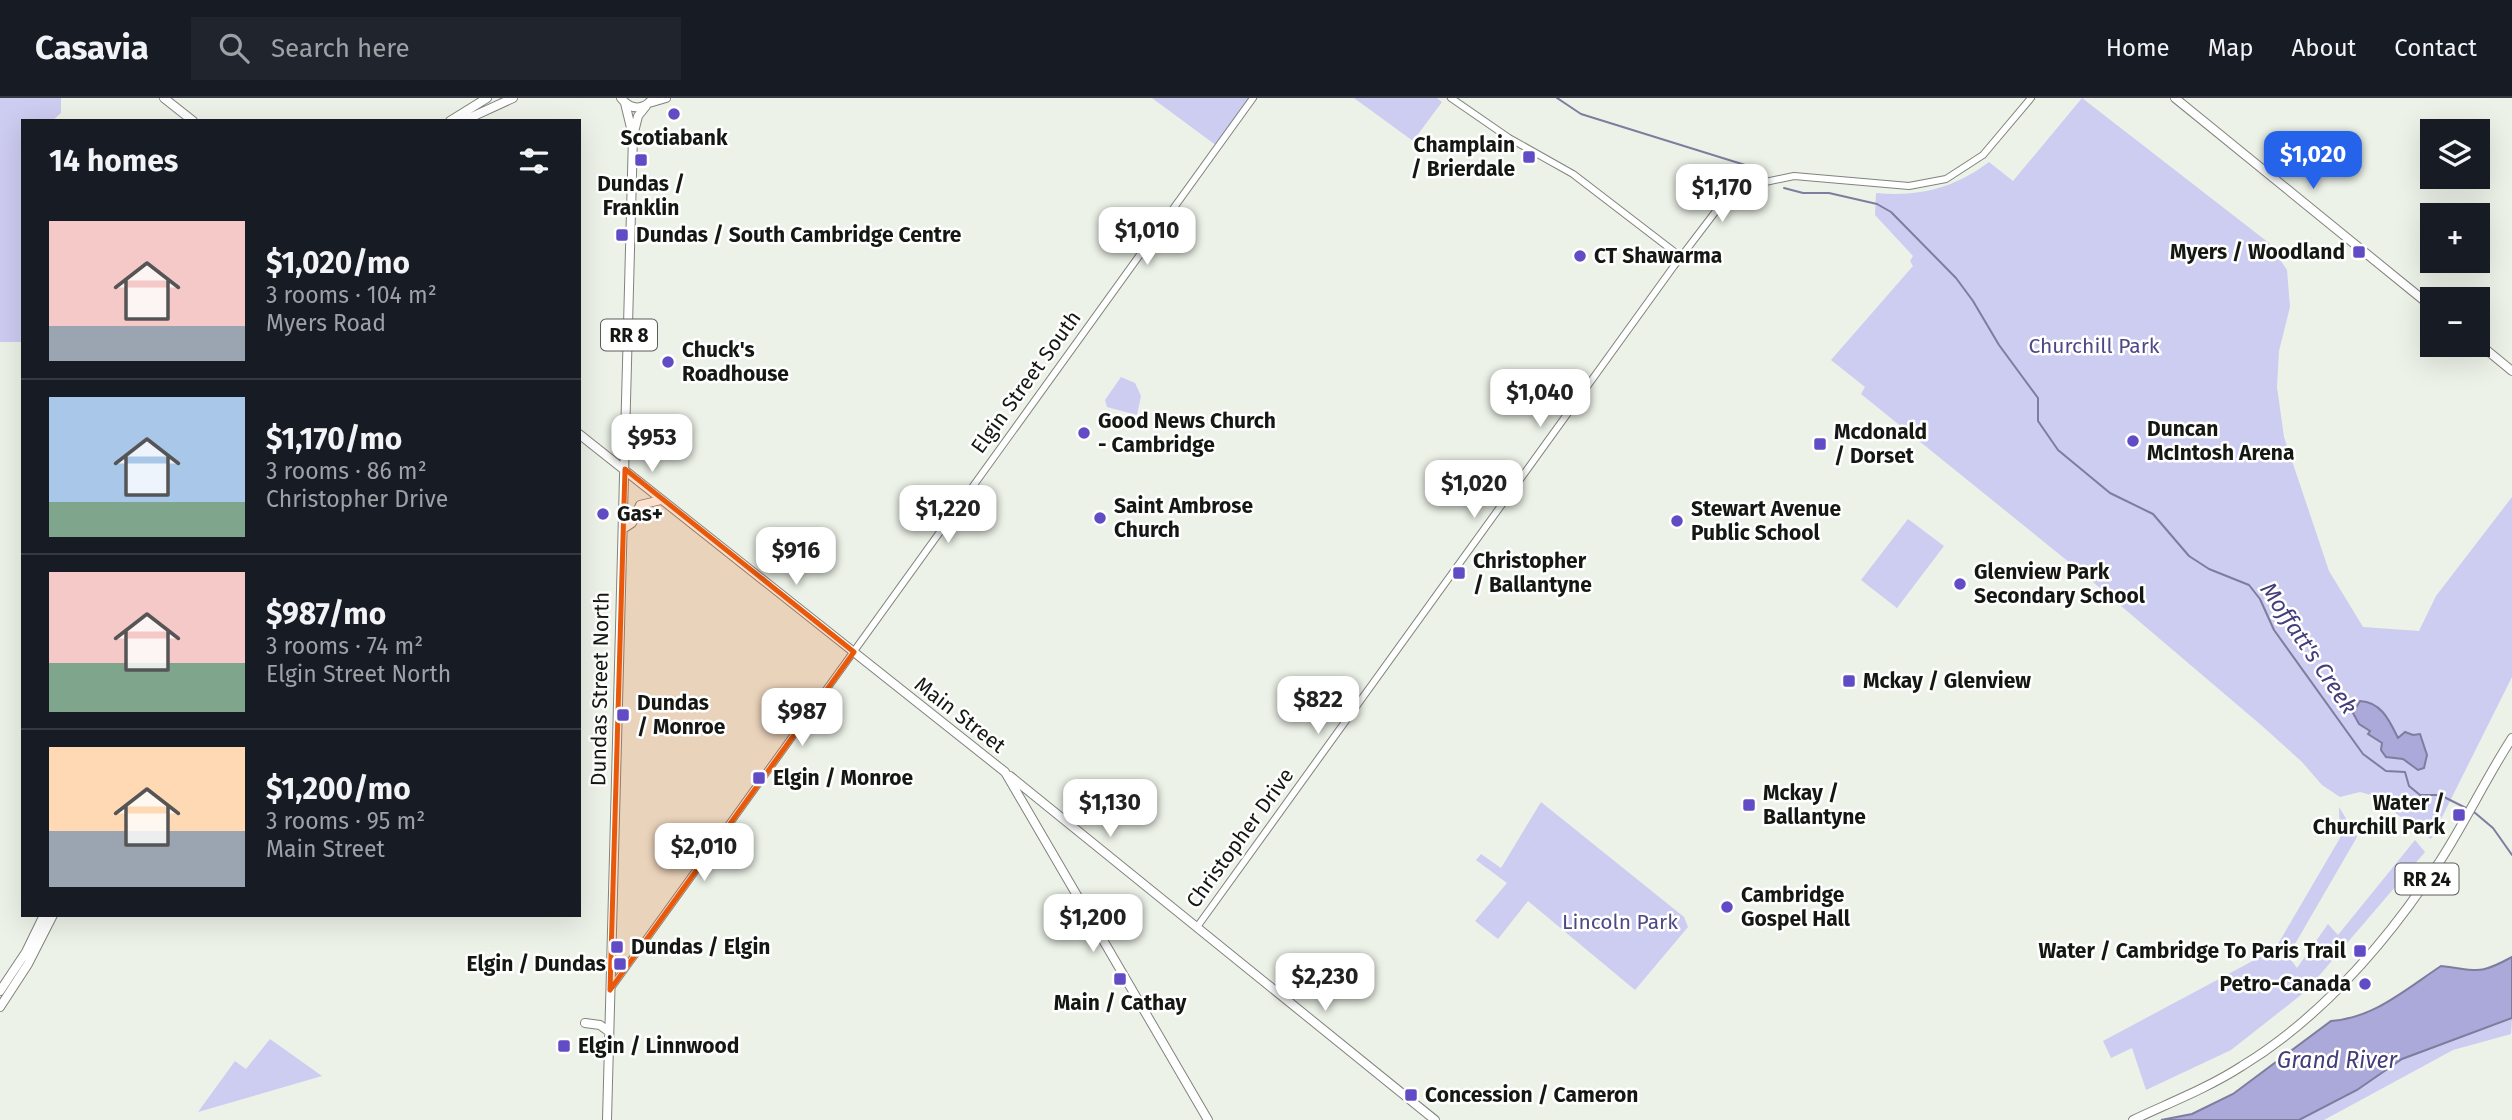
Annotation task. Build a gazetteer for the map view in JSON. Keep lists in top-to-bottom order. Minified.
{"streets":{"main road":["RR 8","Dundas Street North","Main Street","RR 24"],"street":["Elgin Street South","Christopher Drive"]},"crossings":[["RR 8","Dundas Street North"],["RR 8","Main Street"],["Elgin Street South","Dundas Street North"],["Elgin Street South","Main Street"],["Dundas Street North","Main Street"]],"water":["Moffatt's Creek","Grand River"],"parks":["Churchill Park","Lincoln Park"],"places":{"other":["Scotiabank","CT Shawarma","Chuck's Roadhouse","Good News Church - Cambridge","Duncan McIntosh Arena","Gas+","Saint Ambrose Church","Stewart Avenue Public School","Glenview Park Secondary School","Cambridge Gospel Hall","Petro-Canada"],"transit":["Champlain / Brierdale","Dundas / Franklin","Dundas / South Cambridge Centre","Myers / Woodland","Mcdonald / Dorset","Christopher / Ballantyne","Mckay / Glenview","Dundas / Monroe","Elgin / Monroe","Mckay / Ballantyne","Water / Churchill Park","Dundas / Elgin","Water / Cambridge To Paris Trail","Elgin / Dundas","Main / Cathay","Elgin / Linnwood","Concession / Cameron"]},"page":{"header":"Casavia","search":"Search here","nav":["Home","Map","About","Contact"],"map_buttons":["+","−"],"heading":"14 homes","price":["$1,020","$1,170","$1,010","$1,040","$953","$1,020","$1,220","$916","$822","$987","$1,130","$2,010","$1,200","$2,230"],"list":[{"name":"$1,020/mo","note":"3 rooms · 104 m² · Myers Road"},{"name":"$1,170/mo","note":"3 rooms · 86 m² · Christopher Drive"},{"name":"$987/mo","note":"3 rooms · 74 m² · Elgin Street North"},{"name":"$1,200/mo","note":"3 rooms · 95 m² · Main Street"}]}}
